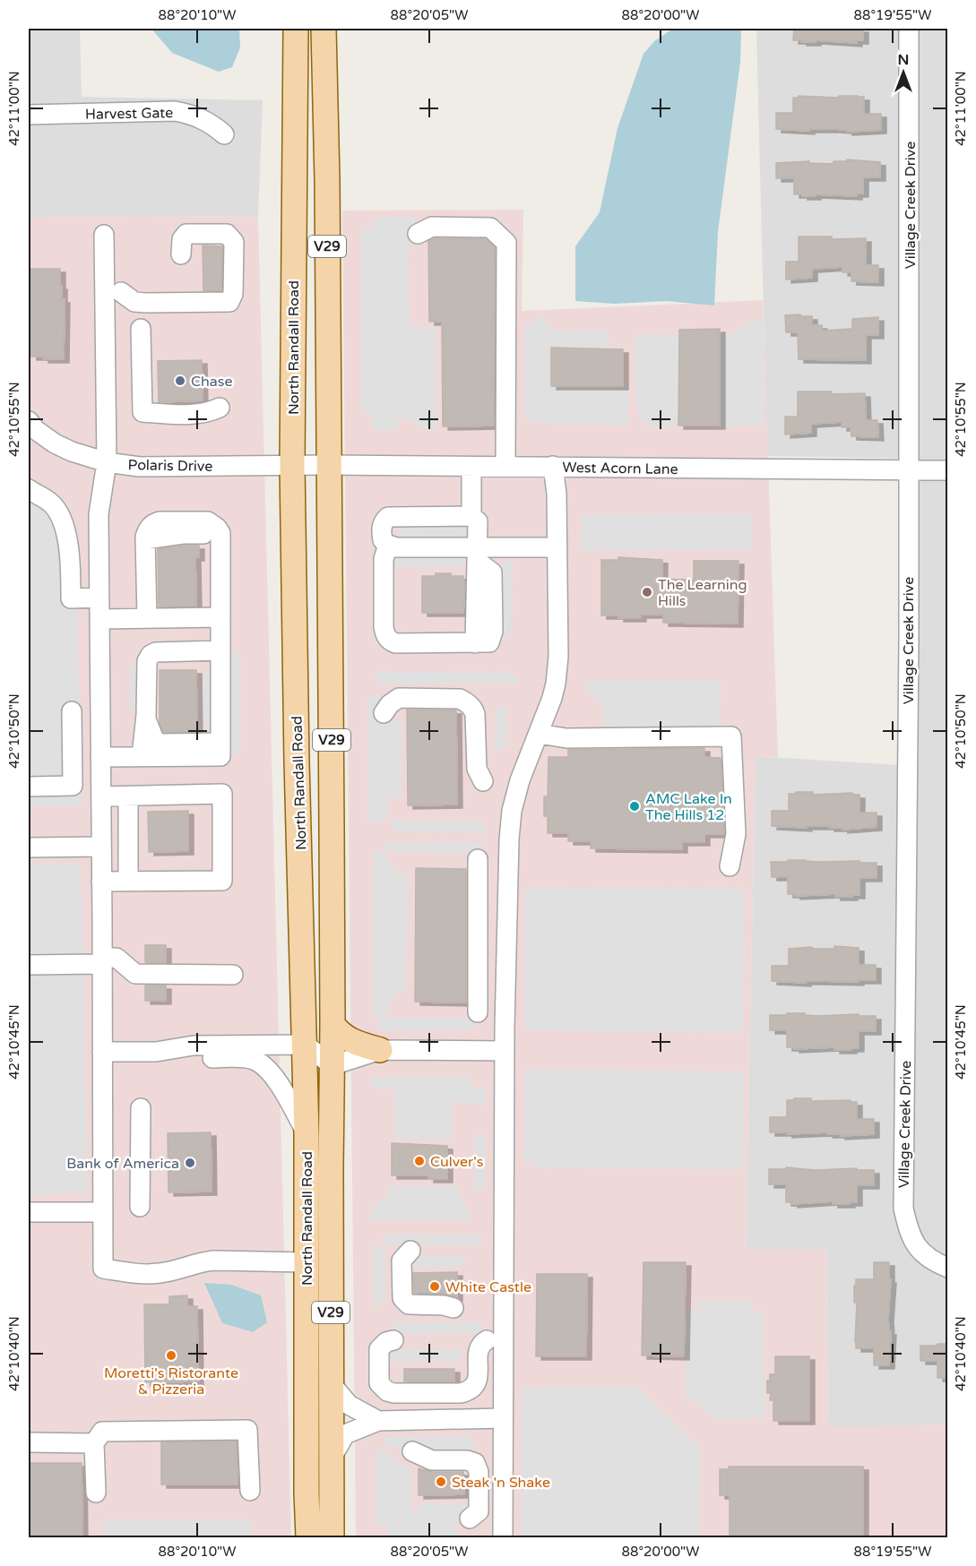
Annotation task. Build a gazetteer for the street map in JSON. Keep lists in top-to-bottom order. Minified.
{"streets":{"main road":["V29","North Randall Road"],"street":["Harvest Gate","Village Creek Drive","Polaris Drive","West Acorn Lane"]},"crossings":[["Village Creek Drive","West Acorn Lane"],["North Randall Road","Polaris Drive"],["North Randall Road","West Acorn Lane"],["Polaris Drive","West Acorn Lane"]],"places":["Chase","The Learning Hills","AMC Lake In The Hills 12","Culver's","Bank of America","White Castle","Moretti's Ristorante & Pizzeria","Steak 'n Shake"],"north":"top","coordinates":["88°20'10\"W","88°20'05\"W","88°20'00\"W","88°19'55\"W","42°11'00\"N","42°10'55\"N","42°10'50\"N","42°10'45\"N","42°10'40\"N"]}
